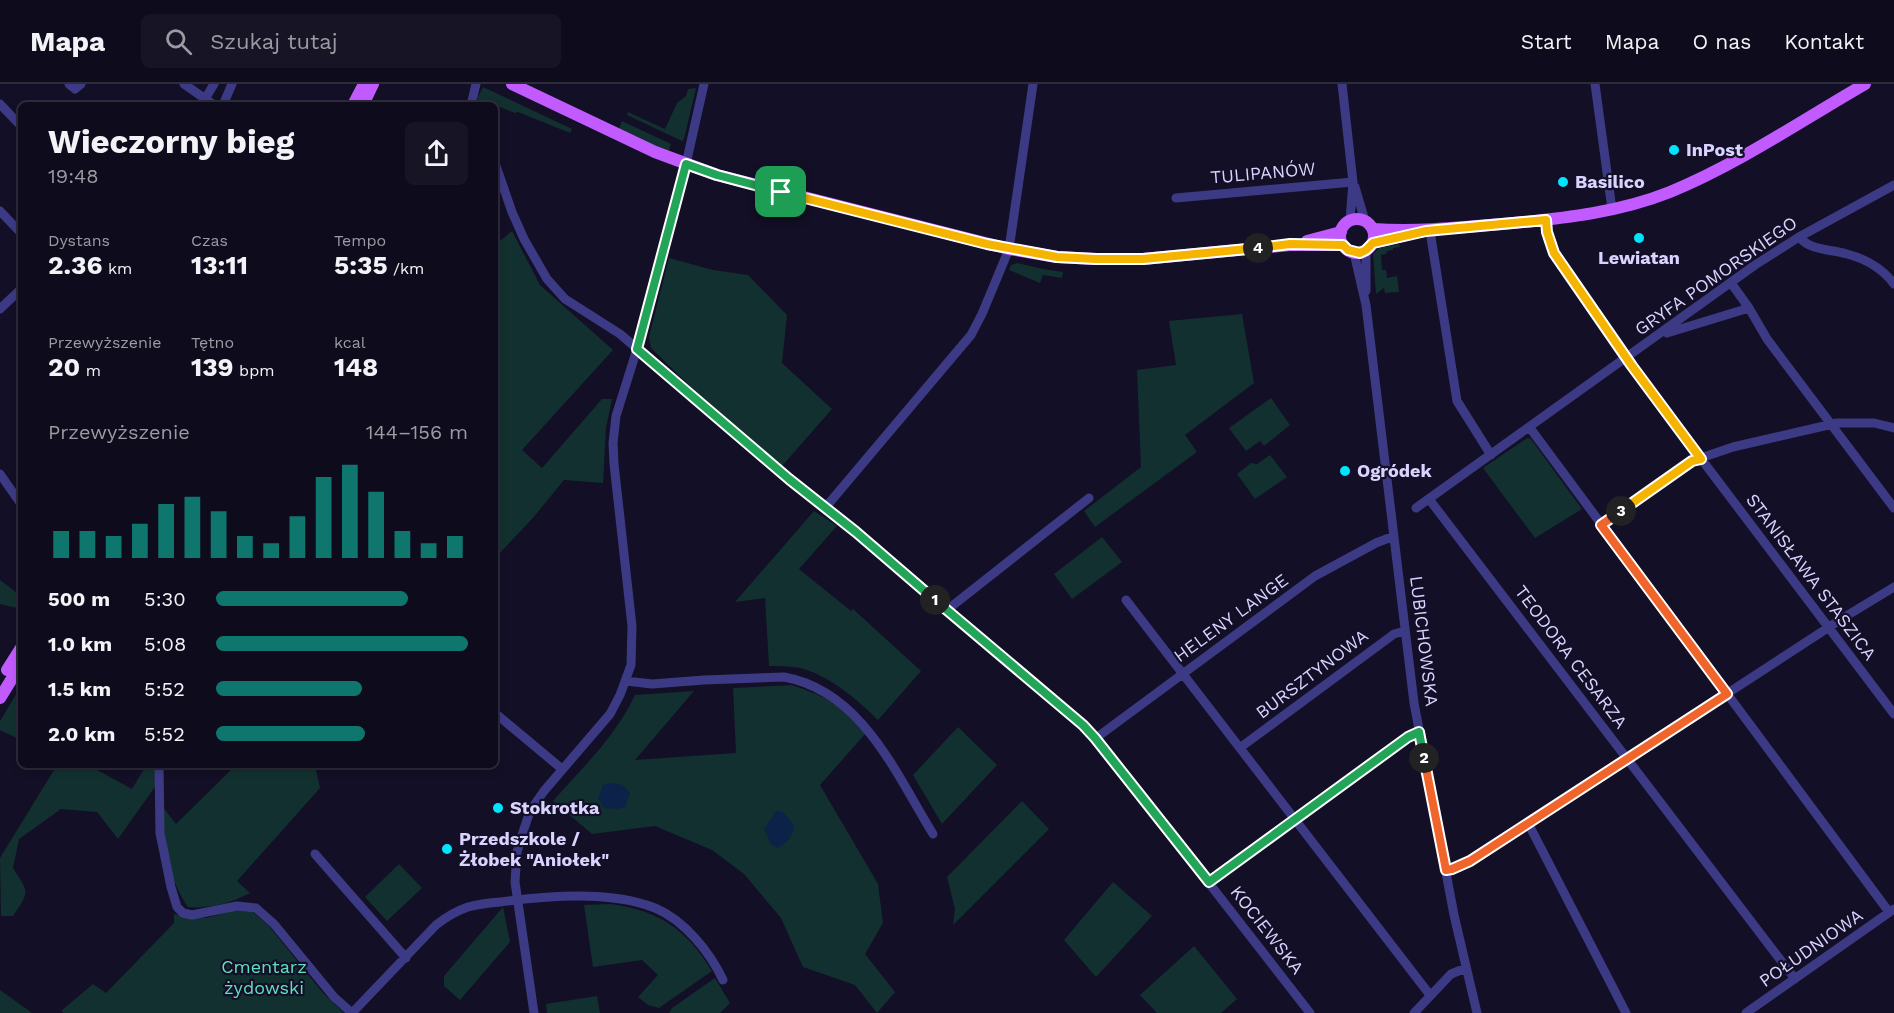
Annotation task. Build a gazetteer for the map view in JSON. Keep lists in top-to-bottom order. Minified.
{"streets":{"street":["TULIPANÓW","GRYFA POMORSKIEGO","STANISŁAWA STASZICA","HELENY LANGE","LUBICHOWSKA","TEODORA CESARZA","BURSZTYNOWA","KOCIEWSKA","POŁUDNIOWA"]},"crossings":[["GRYFA POMORSKIEGO","STANISŁAWA STASZICA"],["GRYFA POMORSKIEGO","TEODORA CESARZA"],["HELENY LANGE","LUBICHOWSKA"],["HELENY LANGE","KOCIEWSKA"],["LUBICHOWSKA","BURSZTYNOWA"],["TEODORA CESARZA","POŁUDNIOWA"]],"parks":["Cmentarz żydowski"],"places":["InPost","Basilico","Lewiatan","Ogródek","Stokrotka","Przedszkole / Żłobek \"Aniołek\""],"page":{"header":"Mapa","search":"Szukaj tutaj","nav":["Start","Mapa","O nas","Kontakt"],"heading":["Wieczorny bieg","19:48"],"stats":[["Dystans","2.36 km"],["Czas","13:11"],["Tempo","5:35 /km"],["Przewyższenie","20 m"],["Tętno","139 bpm"],["kcal","148"]],"pins":["4","3","1","2"],"chart":["Przewyższenie","144–156 m"],"list":[{"name":"500 m","note":"5:30"},{"name":"1.0 km","note":"5:08"},{"name":"1.5 km","note":"5:52"},{"name":"2.0 km","note":"5:52"}]}}
